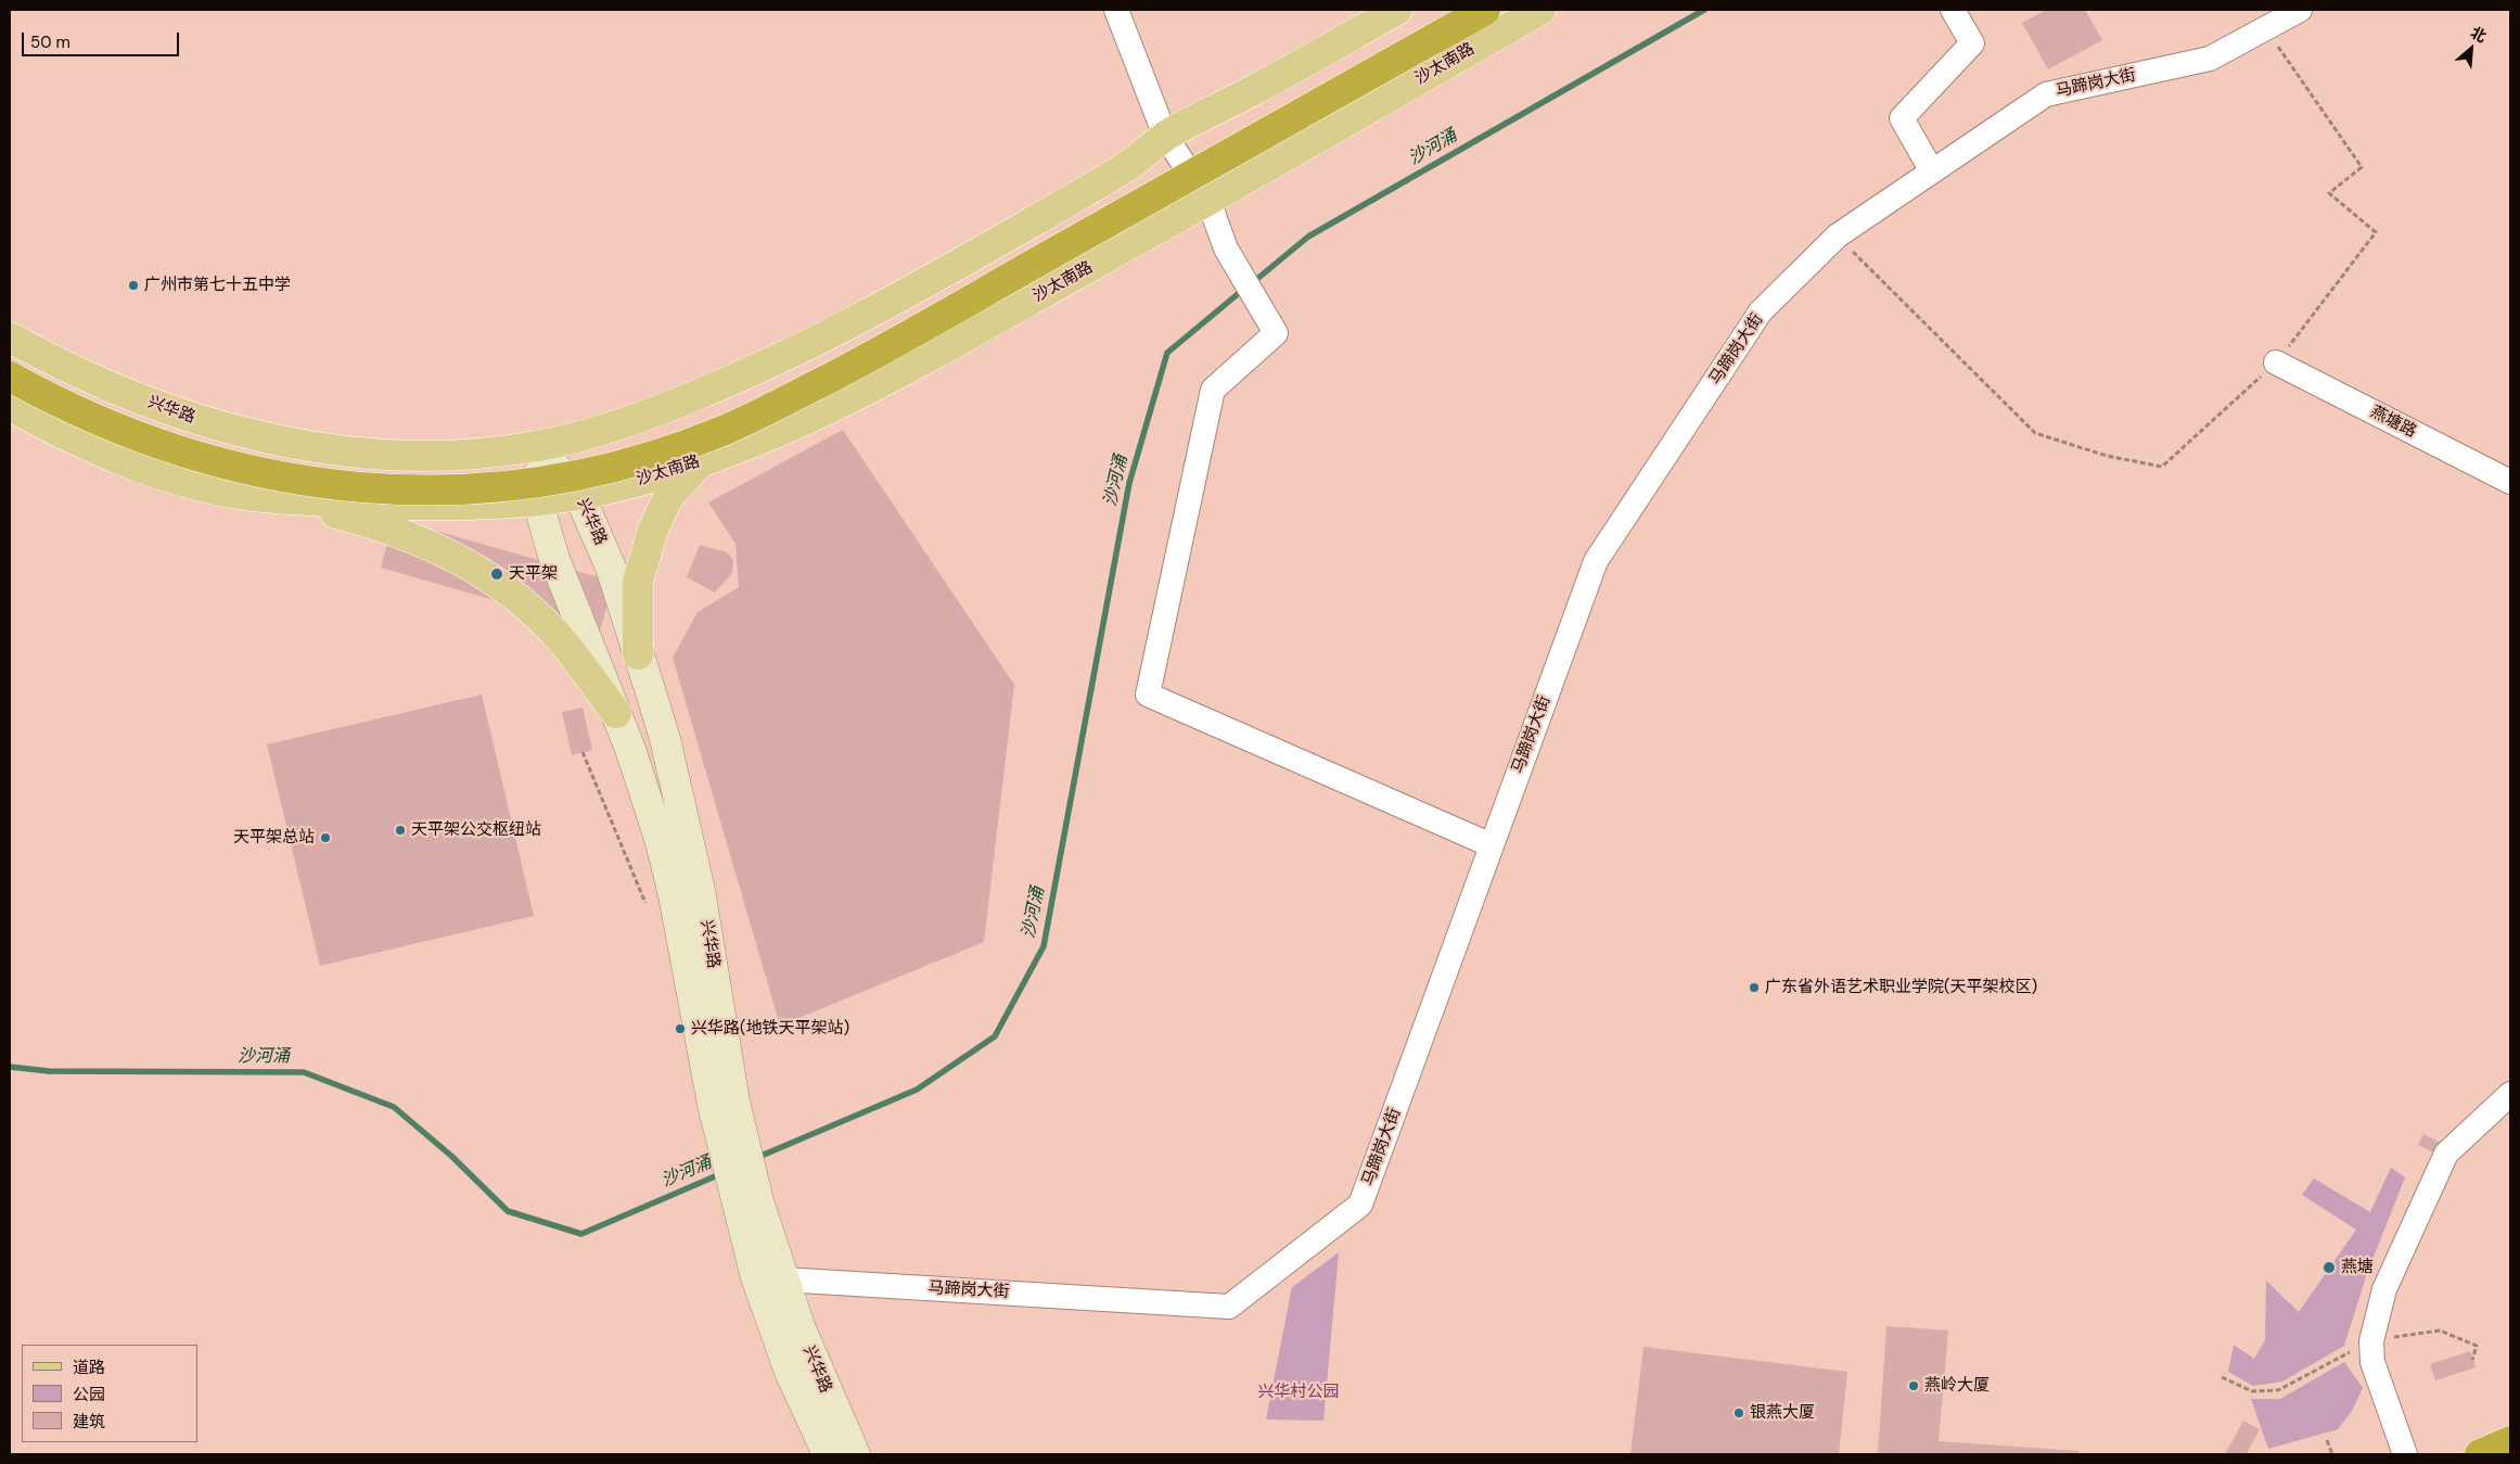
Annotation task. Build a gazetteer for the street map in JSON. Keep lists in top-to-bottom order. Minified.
{"streets":{"main road":["沙太南路","兴华路"],"street":["马蹄岗大街","燕塘路"]},"crossings":[["沙太南路","兴华路"],["马蹄岗大街","兴华路"]],"water":["沙河涌"],"parks":["兴华村公园"],"places":["广州市第七十五中学","天平架","天平架公交枢纽站","天平架总站","广东省外语艺术职业学院(天平架校区)","兴华路(地铁天平架站)","燕塘","燕岭大厦","银燕大厦"],"legend":["道路","公园","建筑"],"scale_bar":"50 m","north":"top right"}
